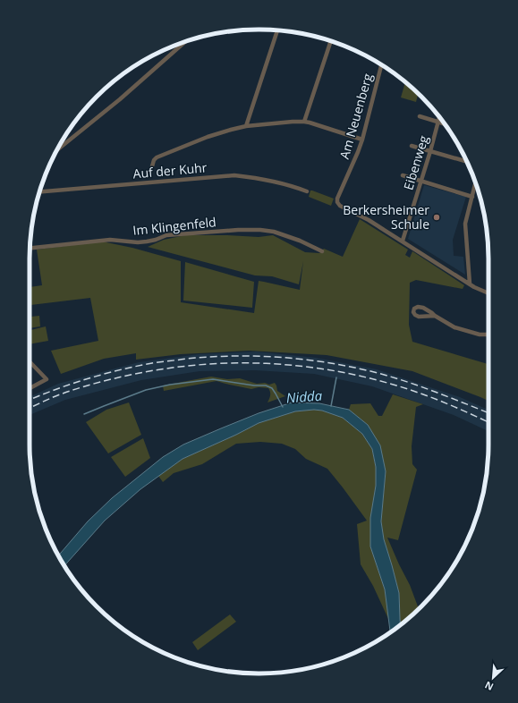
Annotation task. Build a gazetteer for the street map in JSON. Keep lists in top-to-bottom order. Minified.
{"streets":{"street":["Am Neuenberg","Eibenweg","Auf der Kuhr","Im Klingenfeld"]},"crossings":[["Am Neuenberg","Eibenweg"]],"water":["Nidda"],"places":["Berkersheimer Schule"],"north":"bottom left"}
